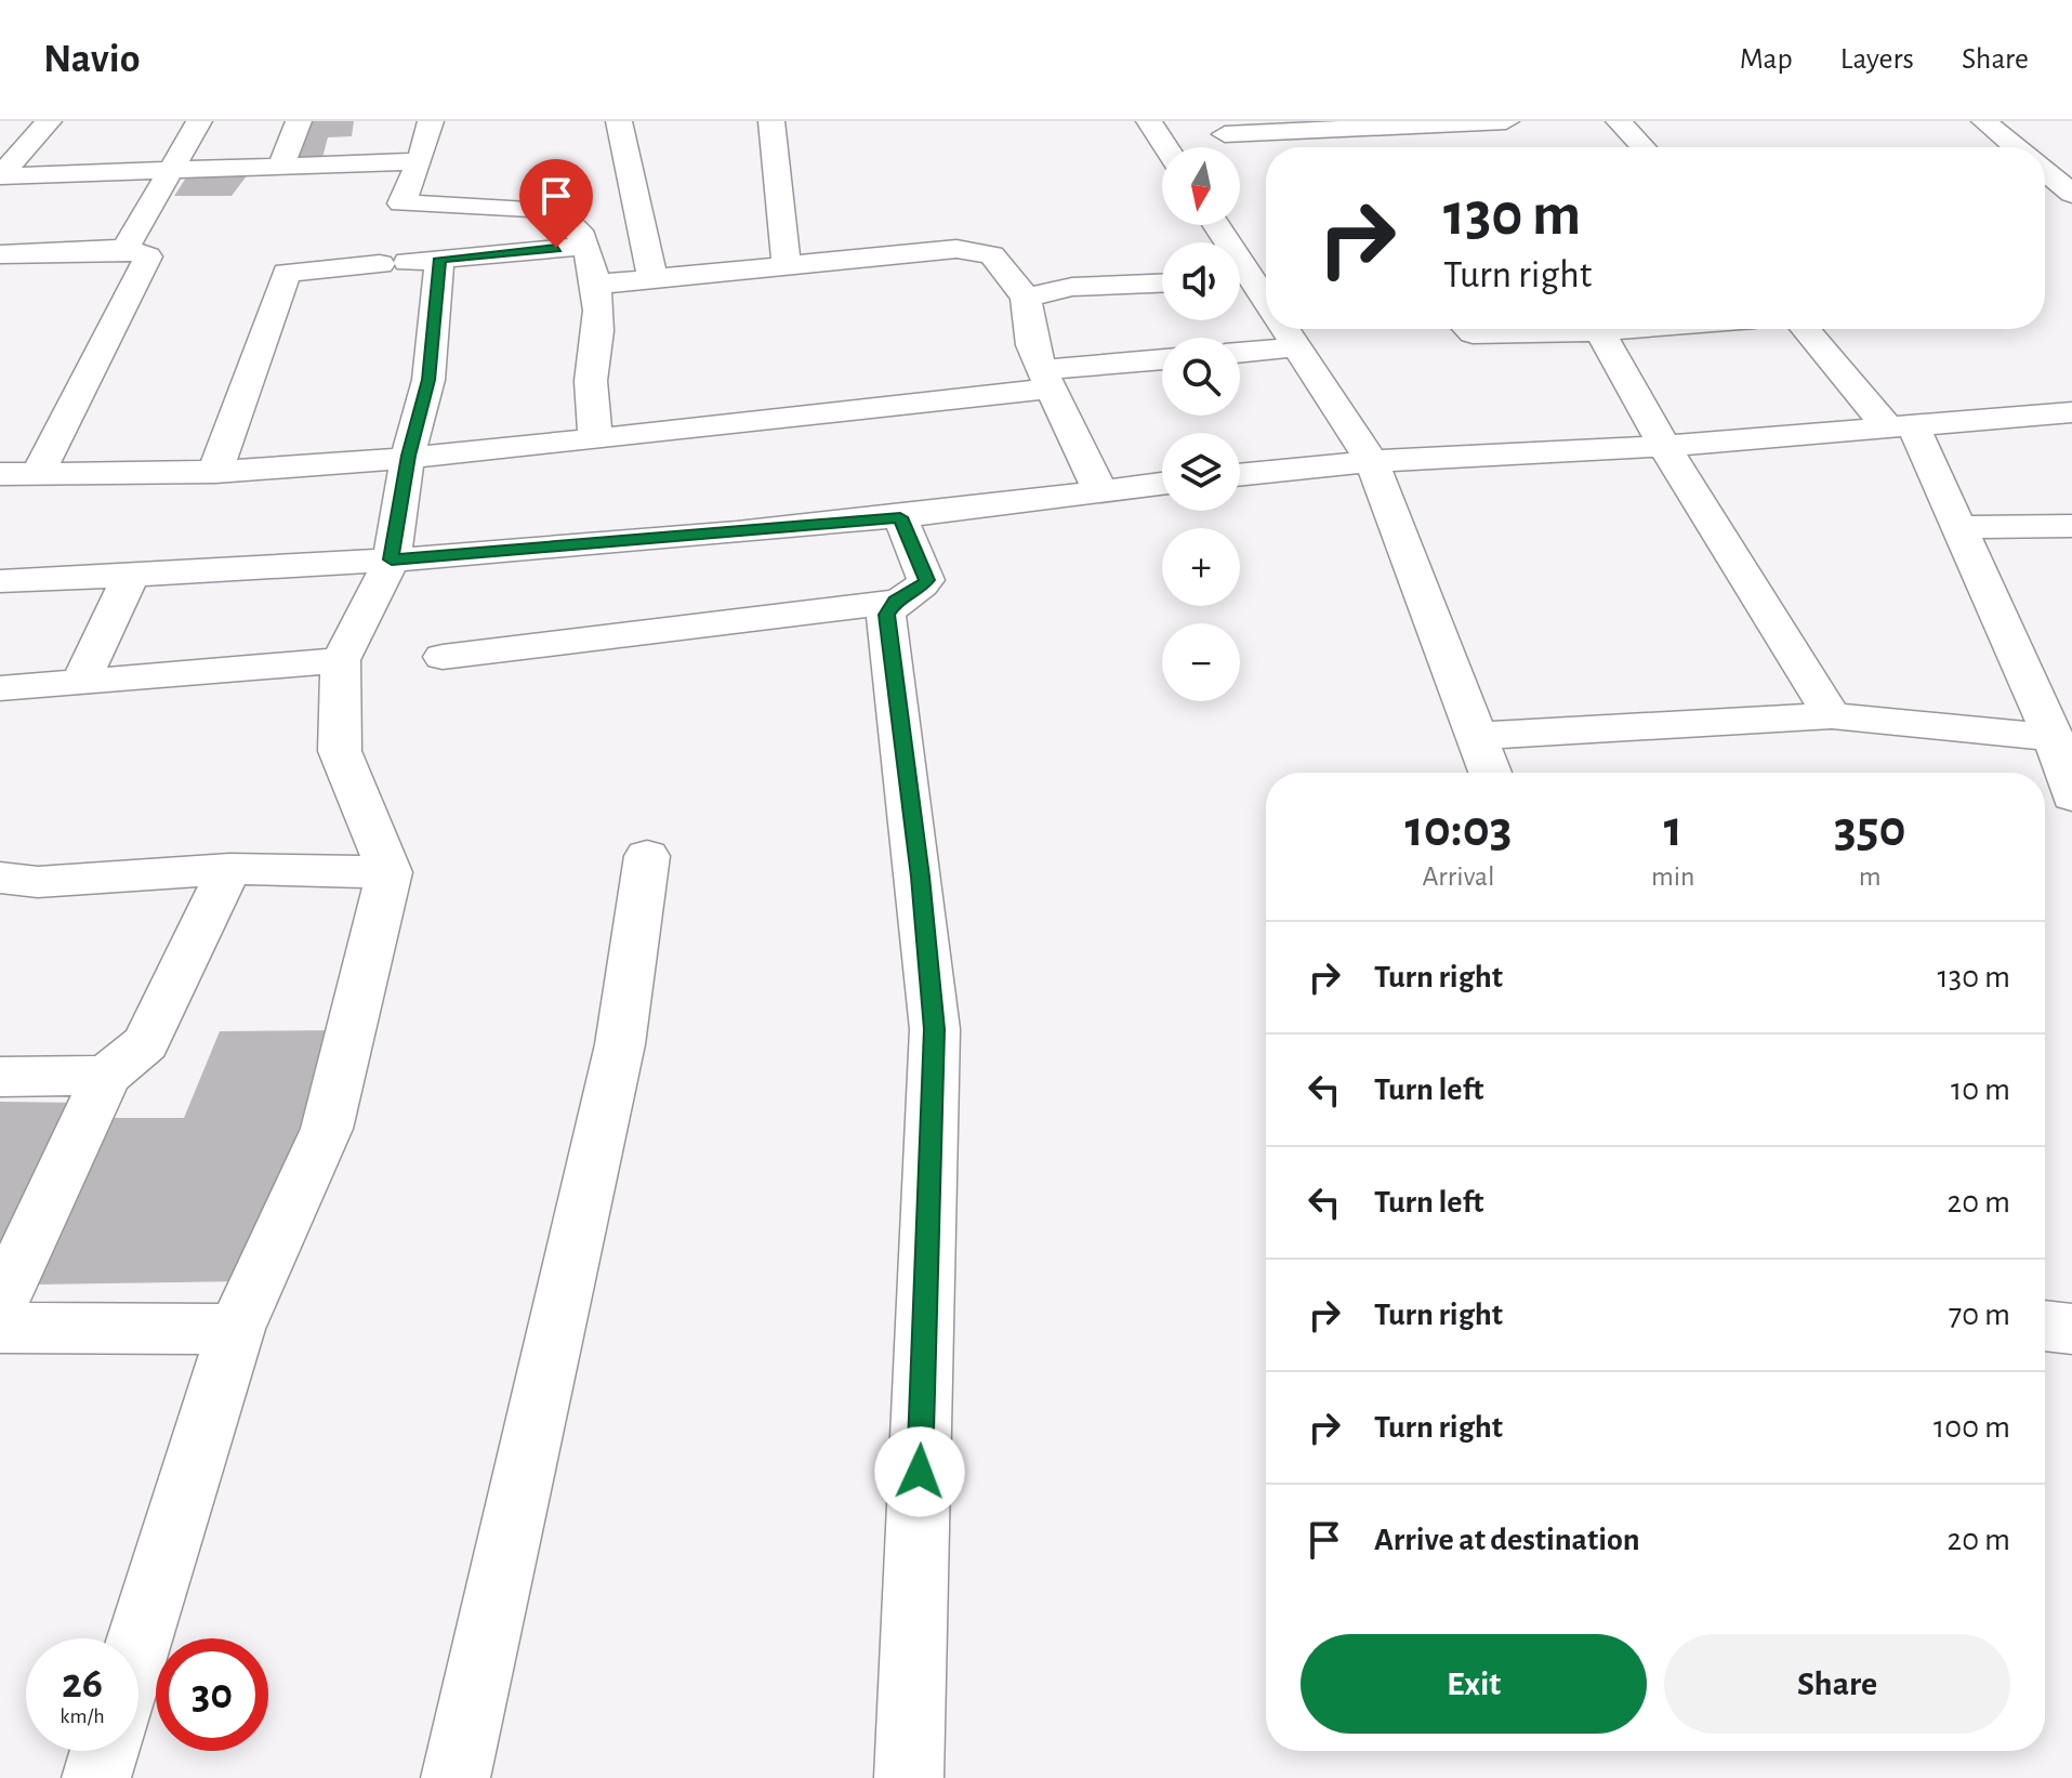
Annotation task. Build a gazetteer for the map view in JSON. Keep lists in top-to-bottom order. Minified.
{"north":"bottom","page":{"header":"Navio","nav":["Map","Layers","Share"],"map_buttons":["+","−"],"turn":["130 m","Turn right"],"eta":["10:03","Arrival","1","min","350","m"],"list":[{"name":"Turn right","value":"130 m"},{"name":"Turn left","value":"10 m"},{"name":"Turn left","value":"20 m"},{"name":"Turn right","value":"70 m"},{"name":"Turn right","value":"100 m"},{"name":"Arrive at destination","value":"20 m"}],"buttons":["Exit","Share"],"speed":"26 km/h","limit":"30"}}
